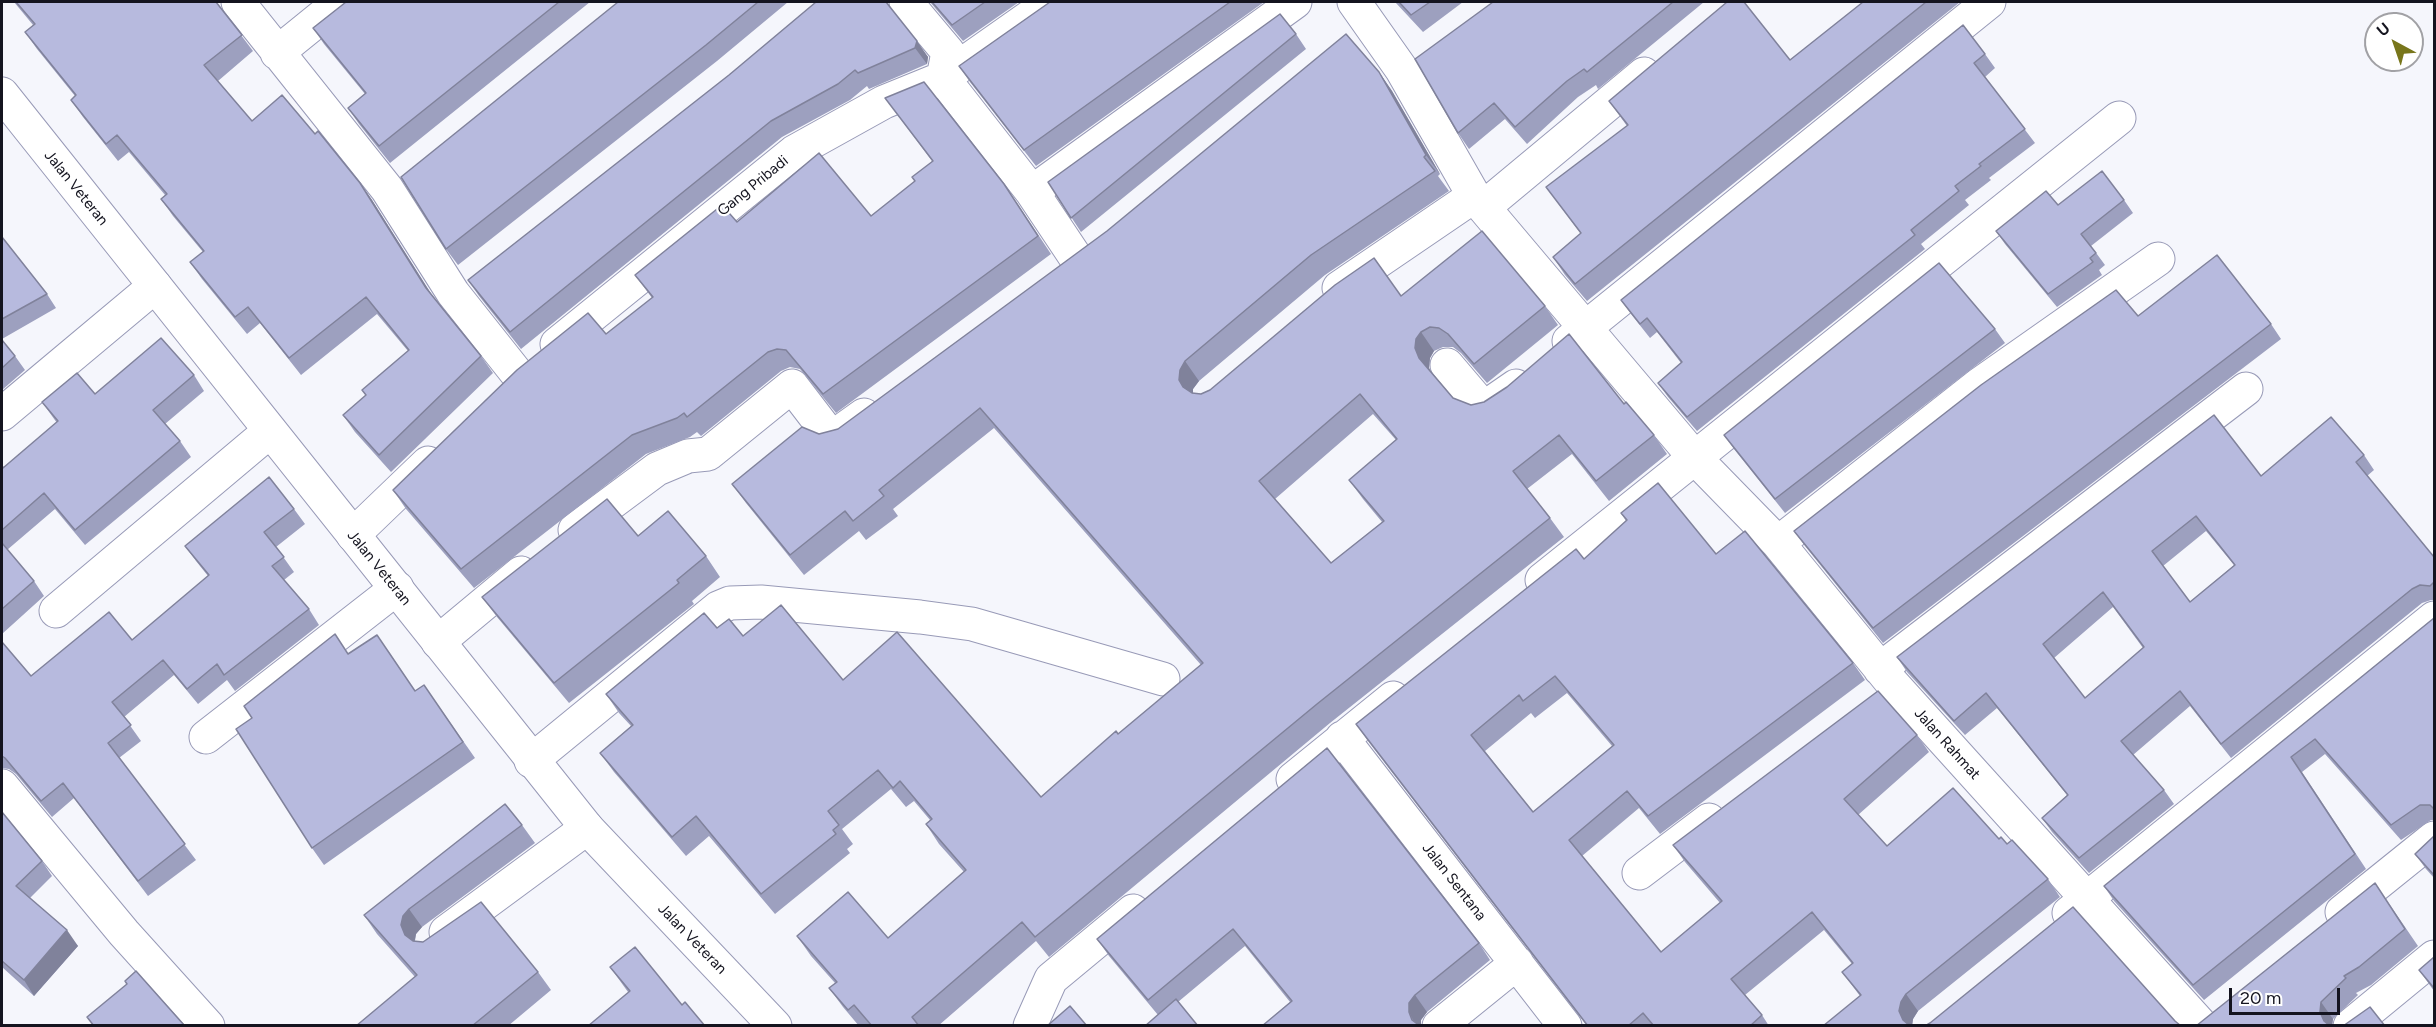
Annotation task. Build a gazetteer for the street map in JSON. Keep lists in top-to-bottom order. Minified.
{"streets":{"street":["Gang Pribadi","Jalan Veteran","Jalan Rahmat","Jalan Sentana"]},"scale_bar":"20 m","north":"top left"}
